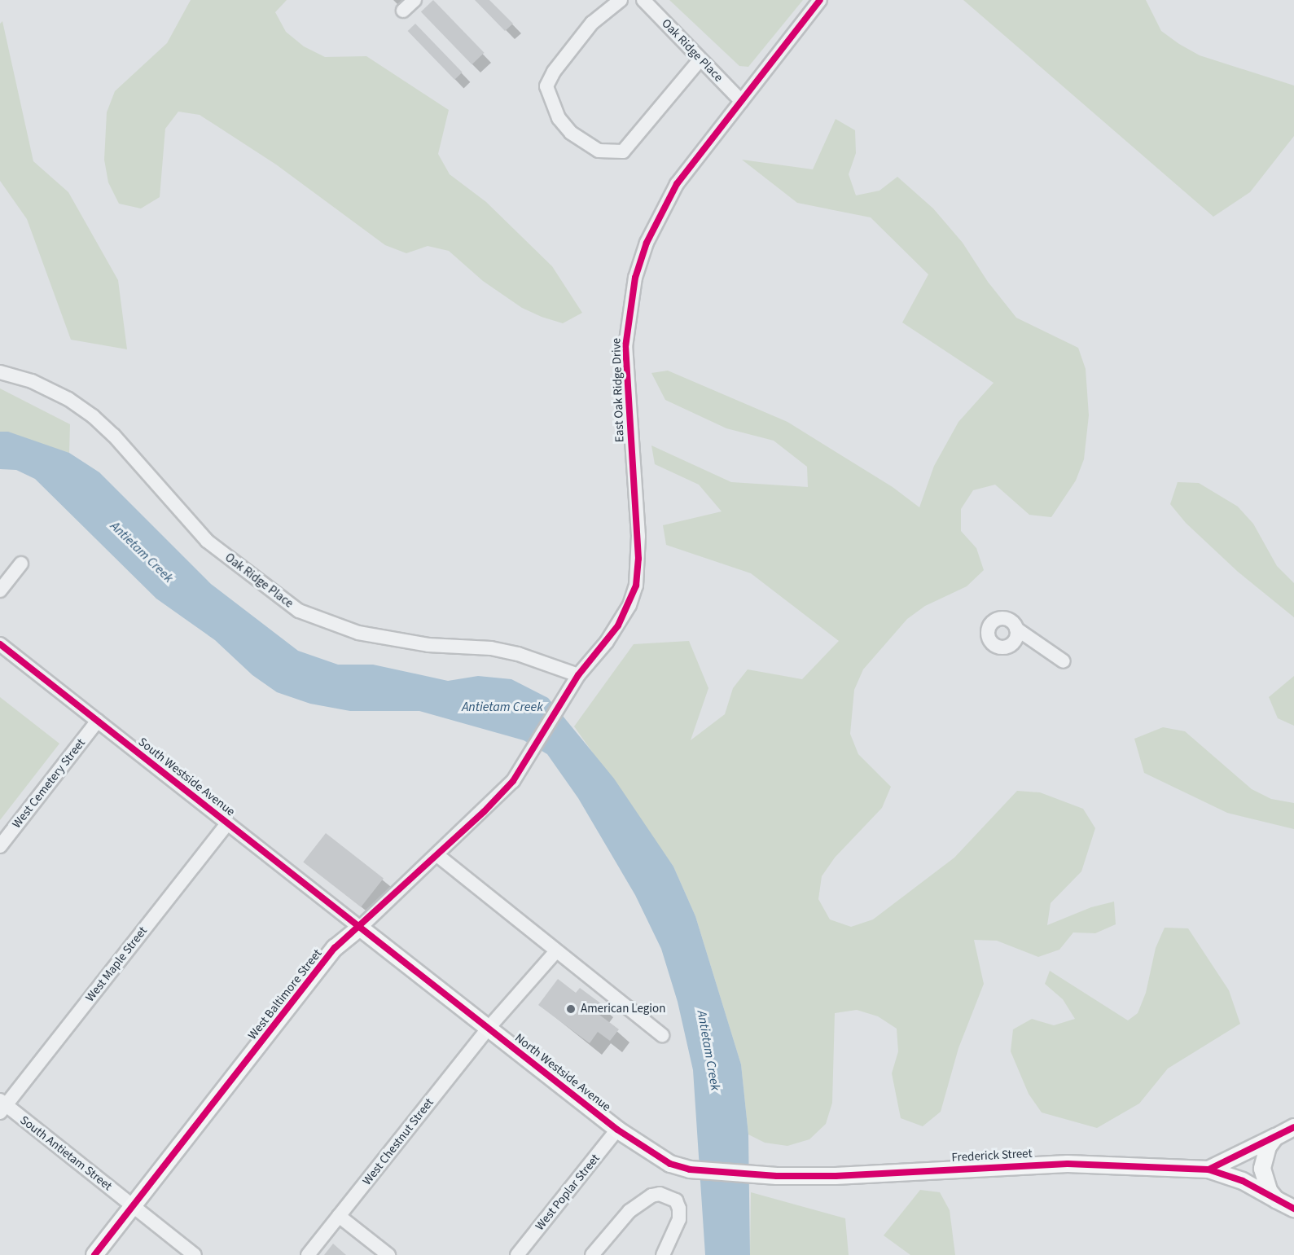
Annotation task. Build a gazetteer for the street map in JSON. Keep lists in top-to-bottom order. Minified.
{"streets":{"main road":["West Baltimore Street","North Westside Avenue","Frederick Street"],"street":["Oak Ridge Place","East Oak Ridge Drive","South Westside Avenue","West Cemetery Street","West Maple Street","West Chestnut Street","South Antietam Street","West Poplar Street"]},"crossings":[["Oak Ridge Place","East Oak Ridge Drive"],["East Oak Ridge Drive","West Baltimore Street"],["South Westside Avenue","West Cemetery Street"],["South Westside Avenue","West Maple Street"],["South Westside Avenue","West Baltimore Street"],["South Westside Avenue","North Westside Avenue"],["West Maple Street","South Antietam Street"],["West Baltimore Street","North Westside Avenue"],["West Baltimore Street","South Antietam Street"],["North Westside Avenue","West Chestnut Street"],["North Westside Avenue","Frederick Street"],["North Westside Avenue","West Poplar Street"]],"water":["Antietam Creek"],"places":["American Legion"]}
